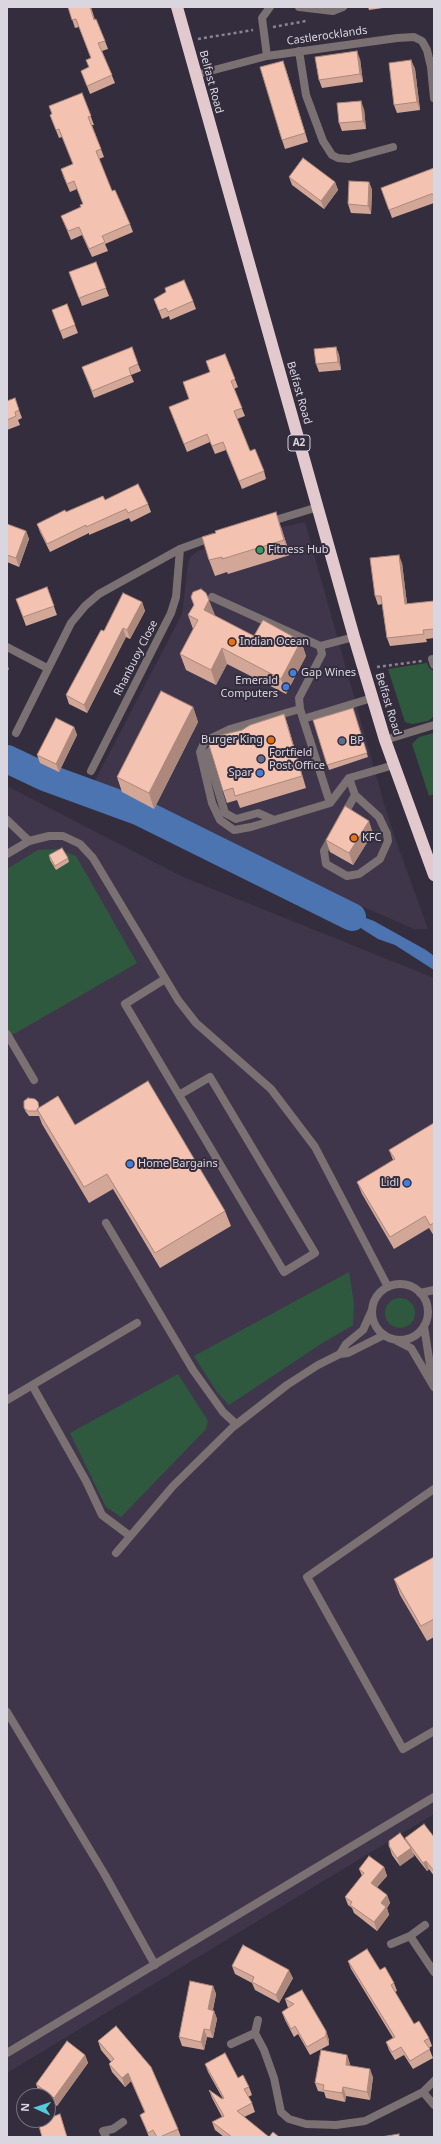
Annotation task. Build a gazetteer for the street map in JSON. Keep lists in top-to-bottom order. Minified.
{"streets":{"highway":["Belfast Road","A2"],"street":["Castlerocklands","Rhanbuoy Close"]},"crossings":[["Castlerocklands","Belfast Road"]],"places":["Fitness Hub","Indian Ocean","Gap Wines","Emerald Computers","Burger King","BP","Fortfield Post Office","Spar","KFC","Home Bargains","Lidl"],"north":"left"}
